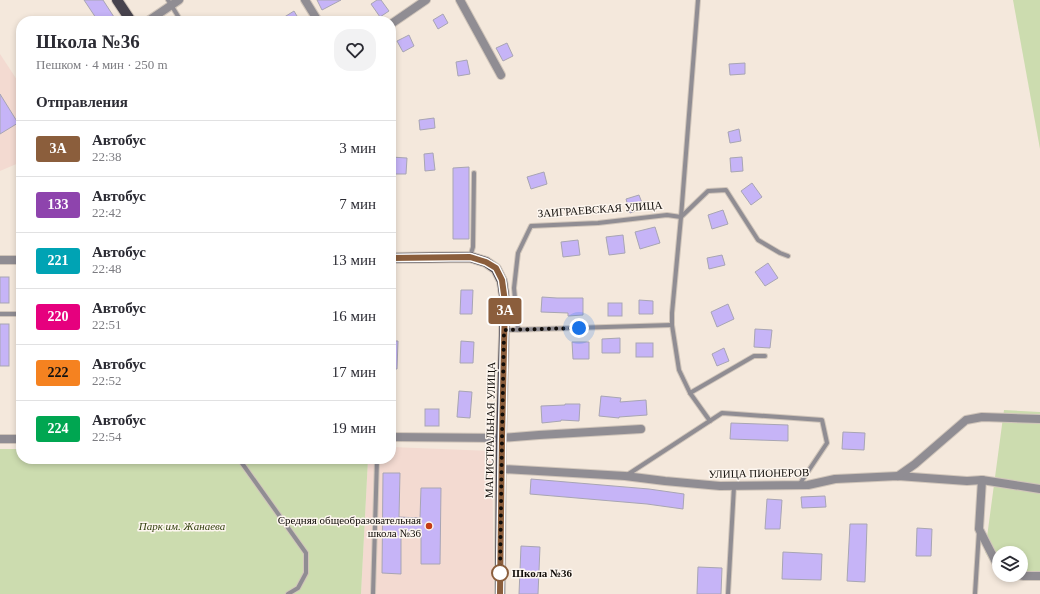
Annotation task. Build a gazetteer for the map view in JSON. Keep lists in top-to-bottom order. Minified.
{"streets":{"main road":["МАГИСТРАЛЬНАЯ УЛИЦА"],"street":["УЛИЦА ПИОНЕРОВ"],"lane":["ЗАИГРАЕВСКАЯ УЛИЦА"]},"crossings":[["МАГИСТРАЛЬНАЯ УЛИЦА","УЛИЦА ПИОНЕРОВ"]],"parks":["Парк им. Жанаева"],"places":["Средняя общеобразовательная школа №36","Школа №36"],"lines":["bus line 3А"],"page":{"on_map":"3А","heading":[["Школа №36","Пешком · 4 мин · 250 m"],"Отправления"],"list":[{"mark":"3А","name":"Автобус","note":"22:38","value":"3 мин"},{"mark":"133","name":"Автобус","note":"22:42","value":"7 мин"},{"mark":"221","name":"Автобус","note":"22:48","value":"13 мин"},{"mark":"220","name":"Автобус","note":"22:51","value":"16 мин"},{"mark":"222","name":"Автобус","note":"22:52","value":"17 мин"},{"mark":"224","name":"Автобус","note":"22:54","value":"19 мин"}]}}
